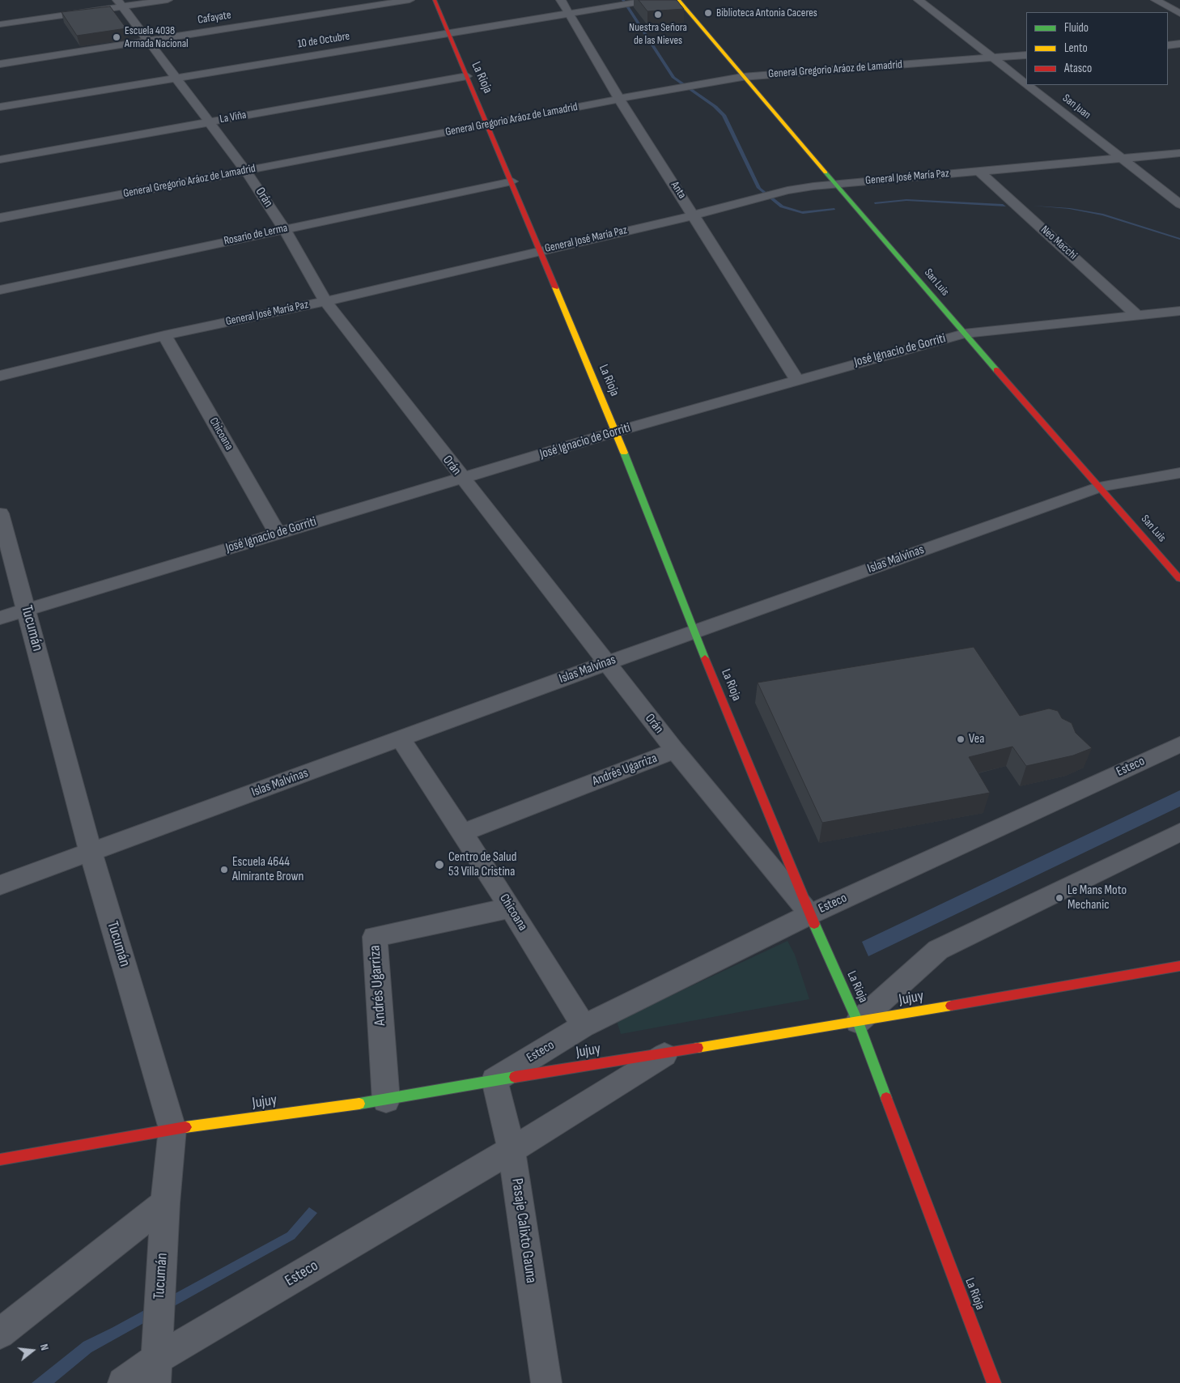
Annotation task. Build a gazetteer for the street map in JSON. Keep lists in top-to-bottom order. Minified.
{"streets":{"street":["Cafayate","10 de Octubre","General Gregorio Aráoz de Lamadrid","La Rioja","San Juan","La Viña","General José María Paz","Anta","Orán","Rosario de Lerma","Neo Macchi","San Luis","José Ignacio de Gorriti","Chicoana","Islas Malvinas","Tucumán","Esteco","Andrés Ugarriza","Jujuy","Pasaje Calixto Gauna"]},"crossings":[["Cafayate","Orán"],["10 de Octubre","La Rioja"],["10 de Octubre","Anta"],["10 de Octubre","Orán"],["General Gregorio Aráoz de Lamadrid","La Rioja"],["General Gregorio Aráoz de Lamadrid","San Juan"],["General Gregorio Aráoz de Lamadrid","Anta"],["General Gregorio Aráoz de Lamadrid","Orán"],["General Gregorio Aráoz de Lamadrid","San Luis"],["La Rioja","La Viña"],["La Rioja","General José María Paz"],["La Rioja","Orán"],["La Rioja","Rosario de Lerma"],["La Rioja","José Ignacio de Gorriti"],["La Rioja","Islas Malvinas"],["La Rioja","Esteco"],["La Rioja","Jujuy"],["San Juan","General José María Paz"],["La Viña","Orán"],["General José María Paz","Anta"],["General José María Paz","Orán"],["General José María Paz","Neo Macchi"],["General José María Paz","San Luis"],["General José María Paz","Chicoana"],["Anta","José Ignacio de Gorriti"],["Orán","Rosario de Lerma"],["Orán","José Ignacio de Gorriti"],["Orán","Islas Malvinas"],["Orán","Esteco"],["Orán","Andrés Ugarriza"],["Neo Macchi","José Ignacio de Gorriti"],["San Luis","José Ignacio de Gorriti"],["San Luis","Islas Malvinas"],["José Ignacio de Gorriti","Chicoana"],["José Ignacio de Gorriti","Tucumán"],["Chicoana","Islas Malvinas"],["Chicoana","Esteco"],["Chicoana","Andrés Ugarriza"],["Islas Malvinas","Tucumán"],["Tucumán","Esteco"],["Tucumán","Jujuy"],["Esteco","Jujuy"],["Esteco","Pasaje Calixto Gauna"],["Andrés Ugarriza","Jujuy"],["Jujuy","Pasaje Calixto Gauna"]],"places":["Biblioteca Antonia Caceres","Nuestra Señora de las Nieves","Escuela 4038 Armada Nacional","Vea","Centro de Salud 53 Villa Cristina","Escuela 4644 Almirante Brown","Le Mans Moto Mechanic"],"legend":["Fluido","Lento","Atasco"],"north":"right"}
